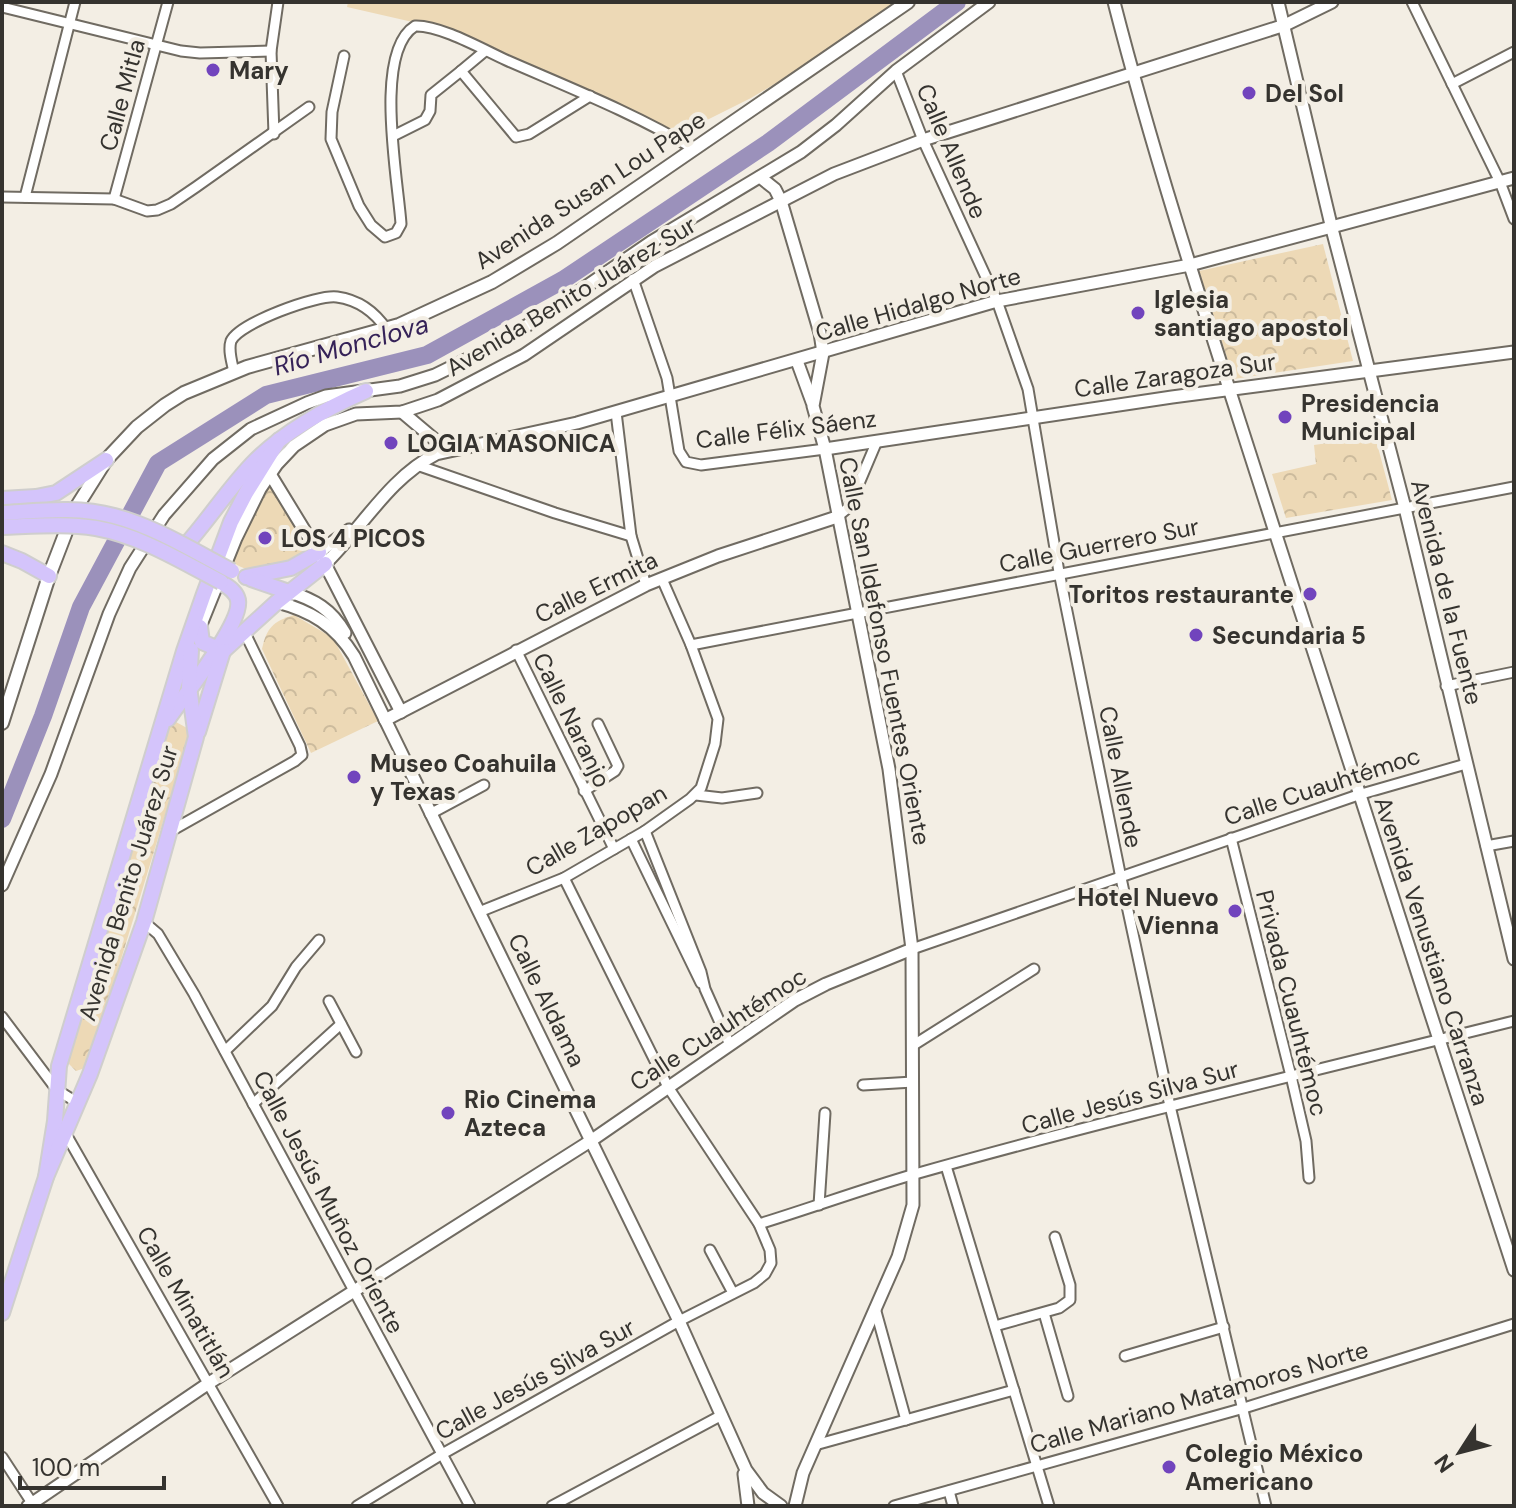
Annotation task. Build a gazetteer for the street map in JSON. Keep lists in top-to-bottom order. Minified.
{"streets":{"main road":["Avenida Susan Lou Pape","Avenida Benito Juárez Sur"],"street":["Calle Mitla","Calle Allende","Calle Hidalgo Norte","Calle Zaragoza Sur","Calle Félix Sáenz","Calle Guerrero Sur","Calle Ermita","Avenida de la Fuente","Calle San Ildefonso Fuentes Oriente","Calle Naranjo","Calle Cuauhtémoc","Calle Zapopan","Avenida Venustiano Carranza","Calle Aldama","Privada Cuauhtémoc","Calle Jesús Silva Sur","Calle Jesús Muñoz Oriente","Calle Minatitlán","Calle Mariano Matamoros Norte"]},"crossings":[["Calle Allende","Avenida Benito Juárez Sur"],["Calle Allende","Calle Hidalgo Norte"],["Calle Allende","Calle Zaragoza Sur"],["Calle Allende","Calle Félix Sáenz"],["Calle Allende","Calle Guerrero Sur"],["Calle Allende","Calle Cuauhtémoc"],["Calle Allende","Calle Jesús Silva Sur"],["Calle Allende","Calle Mariano Matamoros Norte"],["Avenida Benito Juárez Sur","Calle Félix Sáenz"],["Avenida Benito Juárez Sur","Avenida de la Fuente"],["Avenida Benito Juárez Sur","Calle San Ildefonso Fuentes Oriente"],["Avenida Benito Juárez Sur","Avenida Venustiano Carranza"],["Avenida Benito Juárez Sur","Calle Jesús Muñoz Oriente"],["Avenida Benito Juárez Sur","Calle Minatitlán"],["Calle Hidalgo Norte","Calle Félix Sáenz"],["Calle Hidalgo Norte","Avenida de la Fuente"],["Calle Hidalgo Norte","Calle San Ildefonso Fuentes Oriente"],["Calle Hidalgo Norte","Avenida Venustiano Carranza"],["Calle Zaragoza Sur","Calle Félix Sáenz"],["Calle Zaragoza Sur","Avenida de la Fuente"],["Calle Zaragoza Sur","Avenida Venustiano Carranza"],["Calle Félix Sáenz","Calle San Ildefonso Fuentes Oriente"],["Calle Guerrero Sur","Avenida de la Fuente"],["Calle Guerrero Sur","Calle San Ildefonso Fuentes Oriente"],["Calle Guerrero Sur","Calle Zapopan"],["Calle Guerrero Sur","Avenida Venustiano Carranza"],["Calle Ermita","Calle San Ildefonso Fuentes Oriente"],["Calle Ermita","Calle Naranjo"],["Calle Ermita","Calle Zapopan"],["Calle Ermita","Calle Aldama"],["Avenida de la Fuente","Calle Cuauhtémoc"],["Calle San Ildefonso Fuentes Oriente","Calle Cuauhtémoc"],["Calle San Ildefonso Fuentes Oriente","Calle Jesús Silva Sur"],["Calle Naranjo","Calle Zapopan"],["Calle Cuauhtémoc","Avenida Venustiano Carranza"],["Calle Cuauhtémoc","Calle Aldama"],["Calle Cuauhtémoc","Privada Cuauhtémoc"],["Calle Cuauhtémoc","Calle Jesús Muñoz Oriente"],["Calle Cuauhtémoc","Calle Minatitlán"],["Calle Zapopan","Calle Aldama"],["Avenida Venustiano Carranza","Calle Jesús Silva Sur"],["Calle Aldama","Calle Jesús Silva Sur"],["Privada Cuauhtémoc","Calle Jesús Silva Sur"],["Calle Jesús Silva Sur","Calle Jesús Muñoz Oriente"]],"water":["Río Monclova"],"places":["Mary","Del Sol","Iglesia santiago apostol","Presidencia Municipal","LOGIA MASONICA","LOS 4 PICOS","Toritos restaurante","Secundaria 5","Museo Coahuila y Texas","Hotel Nuevo Vienna","Rio Cinema Azteca","Colegio México Americano"],"scale_bar":"100 m","north":"bottom left"}
